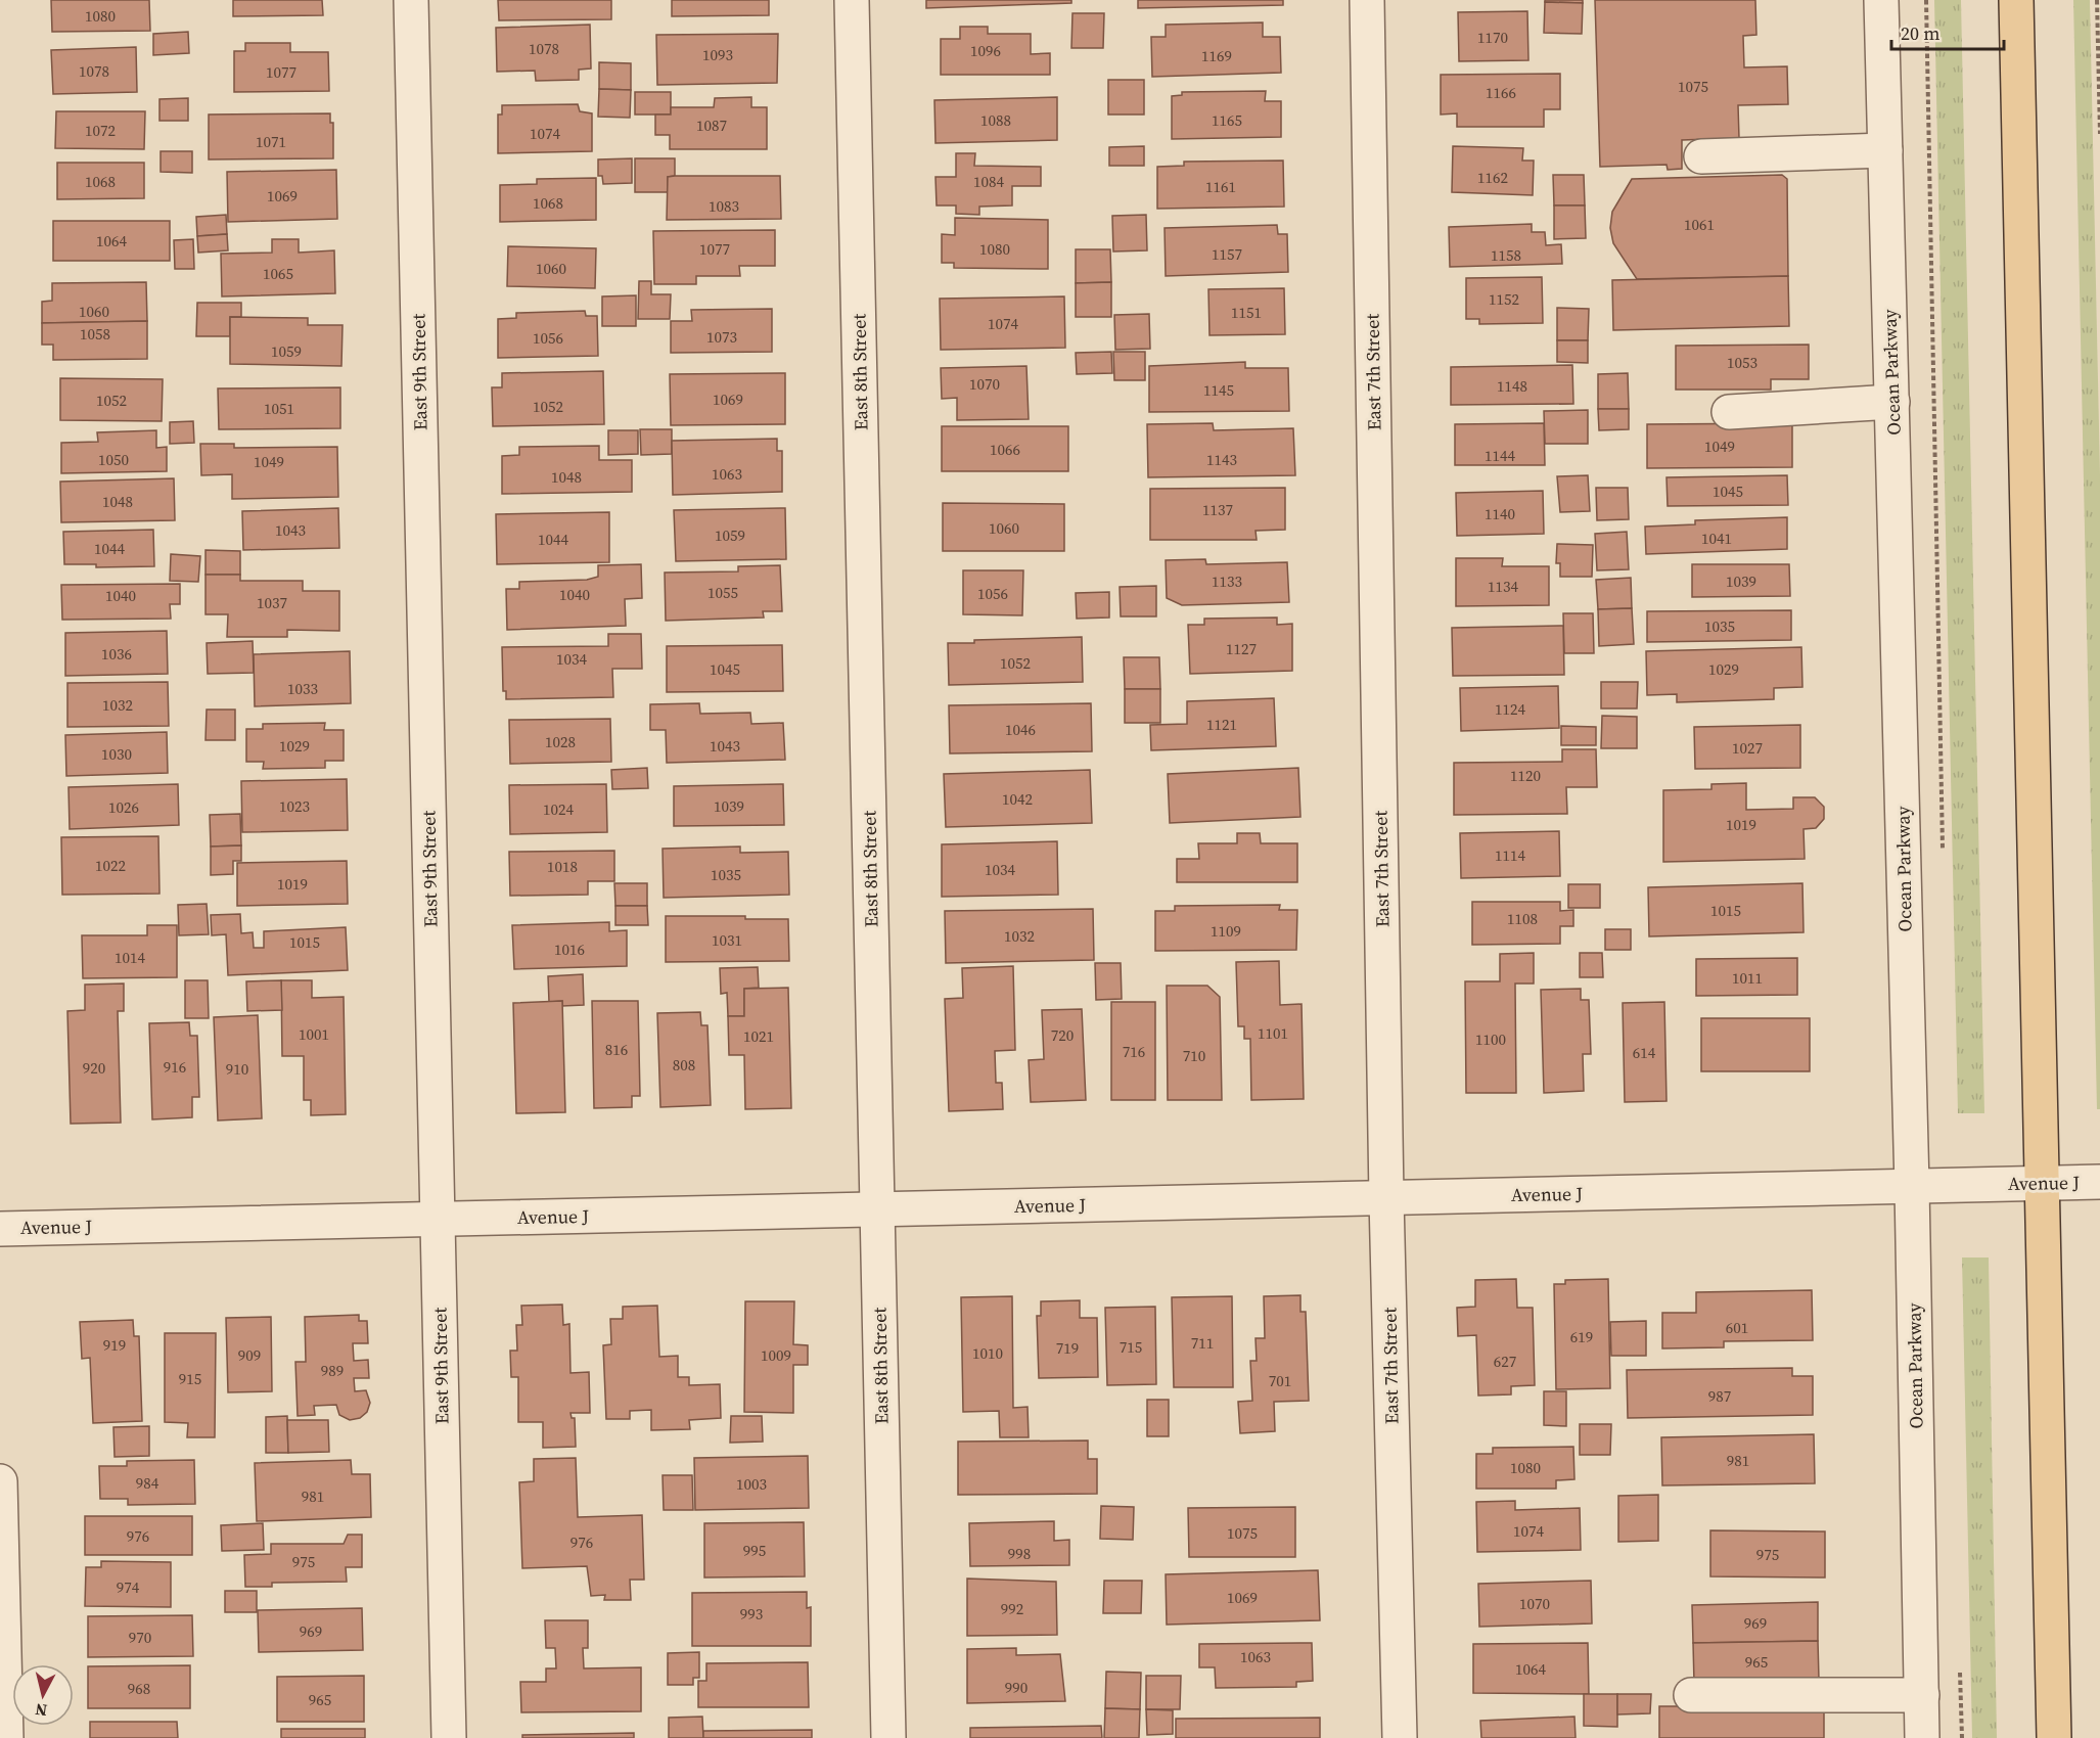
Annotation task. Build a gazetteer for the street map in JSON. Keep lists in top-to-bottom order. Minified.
{"streets":{"street":["East 9th Street","East 8th Street","East 7th Street","Ocean Parkway","Avenue J"]},"crossings":[["East 9th Street","Avenue J"],["East 8th Street","Avenue J"],["East 7th Street","Avenue J"],["Ocean Parkway","Avenue J"]],"house_numbers":["1080","1170","1078","1096","1093","1169","1078","1077","1075","1166","1088","1165","1087","1072","1074","1071","1162","1068","1084","1161","1069","1068","1083","1061","1064","1077","1080","1157","1158","1060","1065","1152","1060","1151","1074","1058","1073","1056","1059","1053","1070","1148","1145","1069","1052","1052","1051","1049","1066","1144","1050","1143","1049","1063","1048","1045","1048","1137","1140","1060","1043","1059","1041","1044","1044","1133","1039","1134","1055","1056","1040","1040","1037","1035","1127","1036","1034","1052","1045","1029","1033","1032","1124","1121","1046","1028","1029","1043","1027","1030","1120","1042","1023","1039","1026","1024","1019","1114","1022","1018","1034","1035","1019","1015","1108","1109","1032","1031","1015","1016","1014","1011","1101","1001","720","1021","1100","816","716","614","710","808","916","920","910","601","619","711","919","715","719","1010","909","1009","627","989","915","701","987","981","1080","984","1003","981","1074","1075","976","976","995","998","975","975","974","1069","1070","992","993","969","969","970","1063","965","1064","990","968","965"],"scale_bar":"20 m","north":"bottom"}
